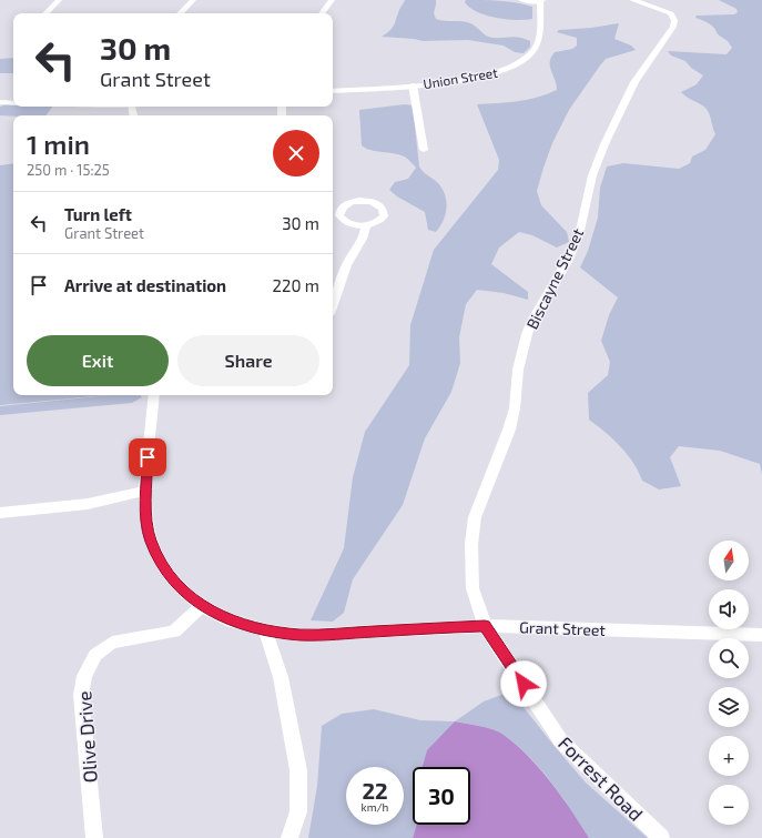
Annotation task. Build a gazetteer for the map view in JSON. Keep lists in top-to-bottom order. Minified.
{"streets":{"street":["Union Street","Biscayne Street","Grant Street","Olive Drive","Forrest Road"]},"crossings":[["Biscayne Street","Grant Street"],["Biscayne Street","Forrest Road"],["Grant Street","Olive Drive"],["Grant Street","Forrest Road"]],"north":"top","page":{"turn":["30 m","Grant Street"],"heading":["1 min","250 m · 15:25"],"list":[{"name":"Turn left","note":"Grant Street","value":"30 m"},{"name":"Arrive at destination","value":"220 m"}],"buttons":["Exit","Share"],"map_buttons":["+","−"],"speed":"22 km/h","limit":"30"}}
